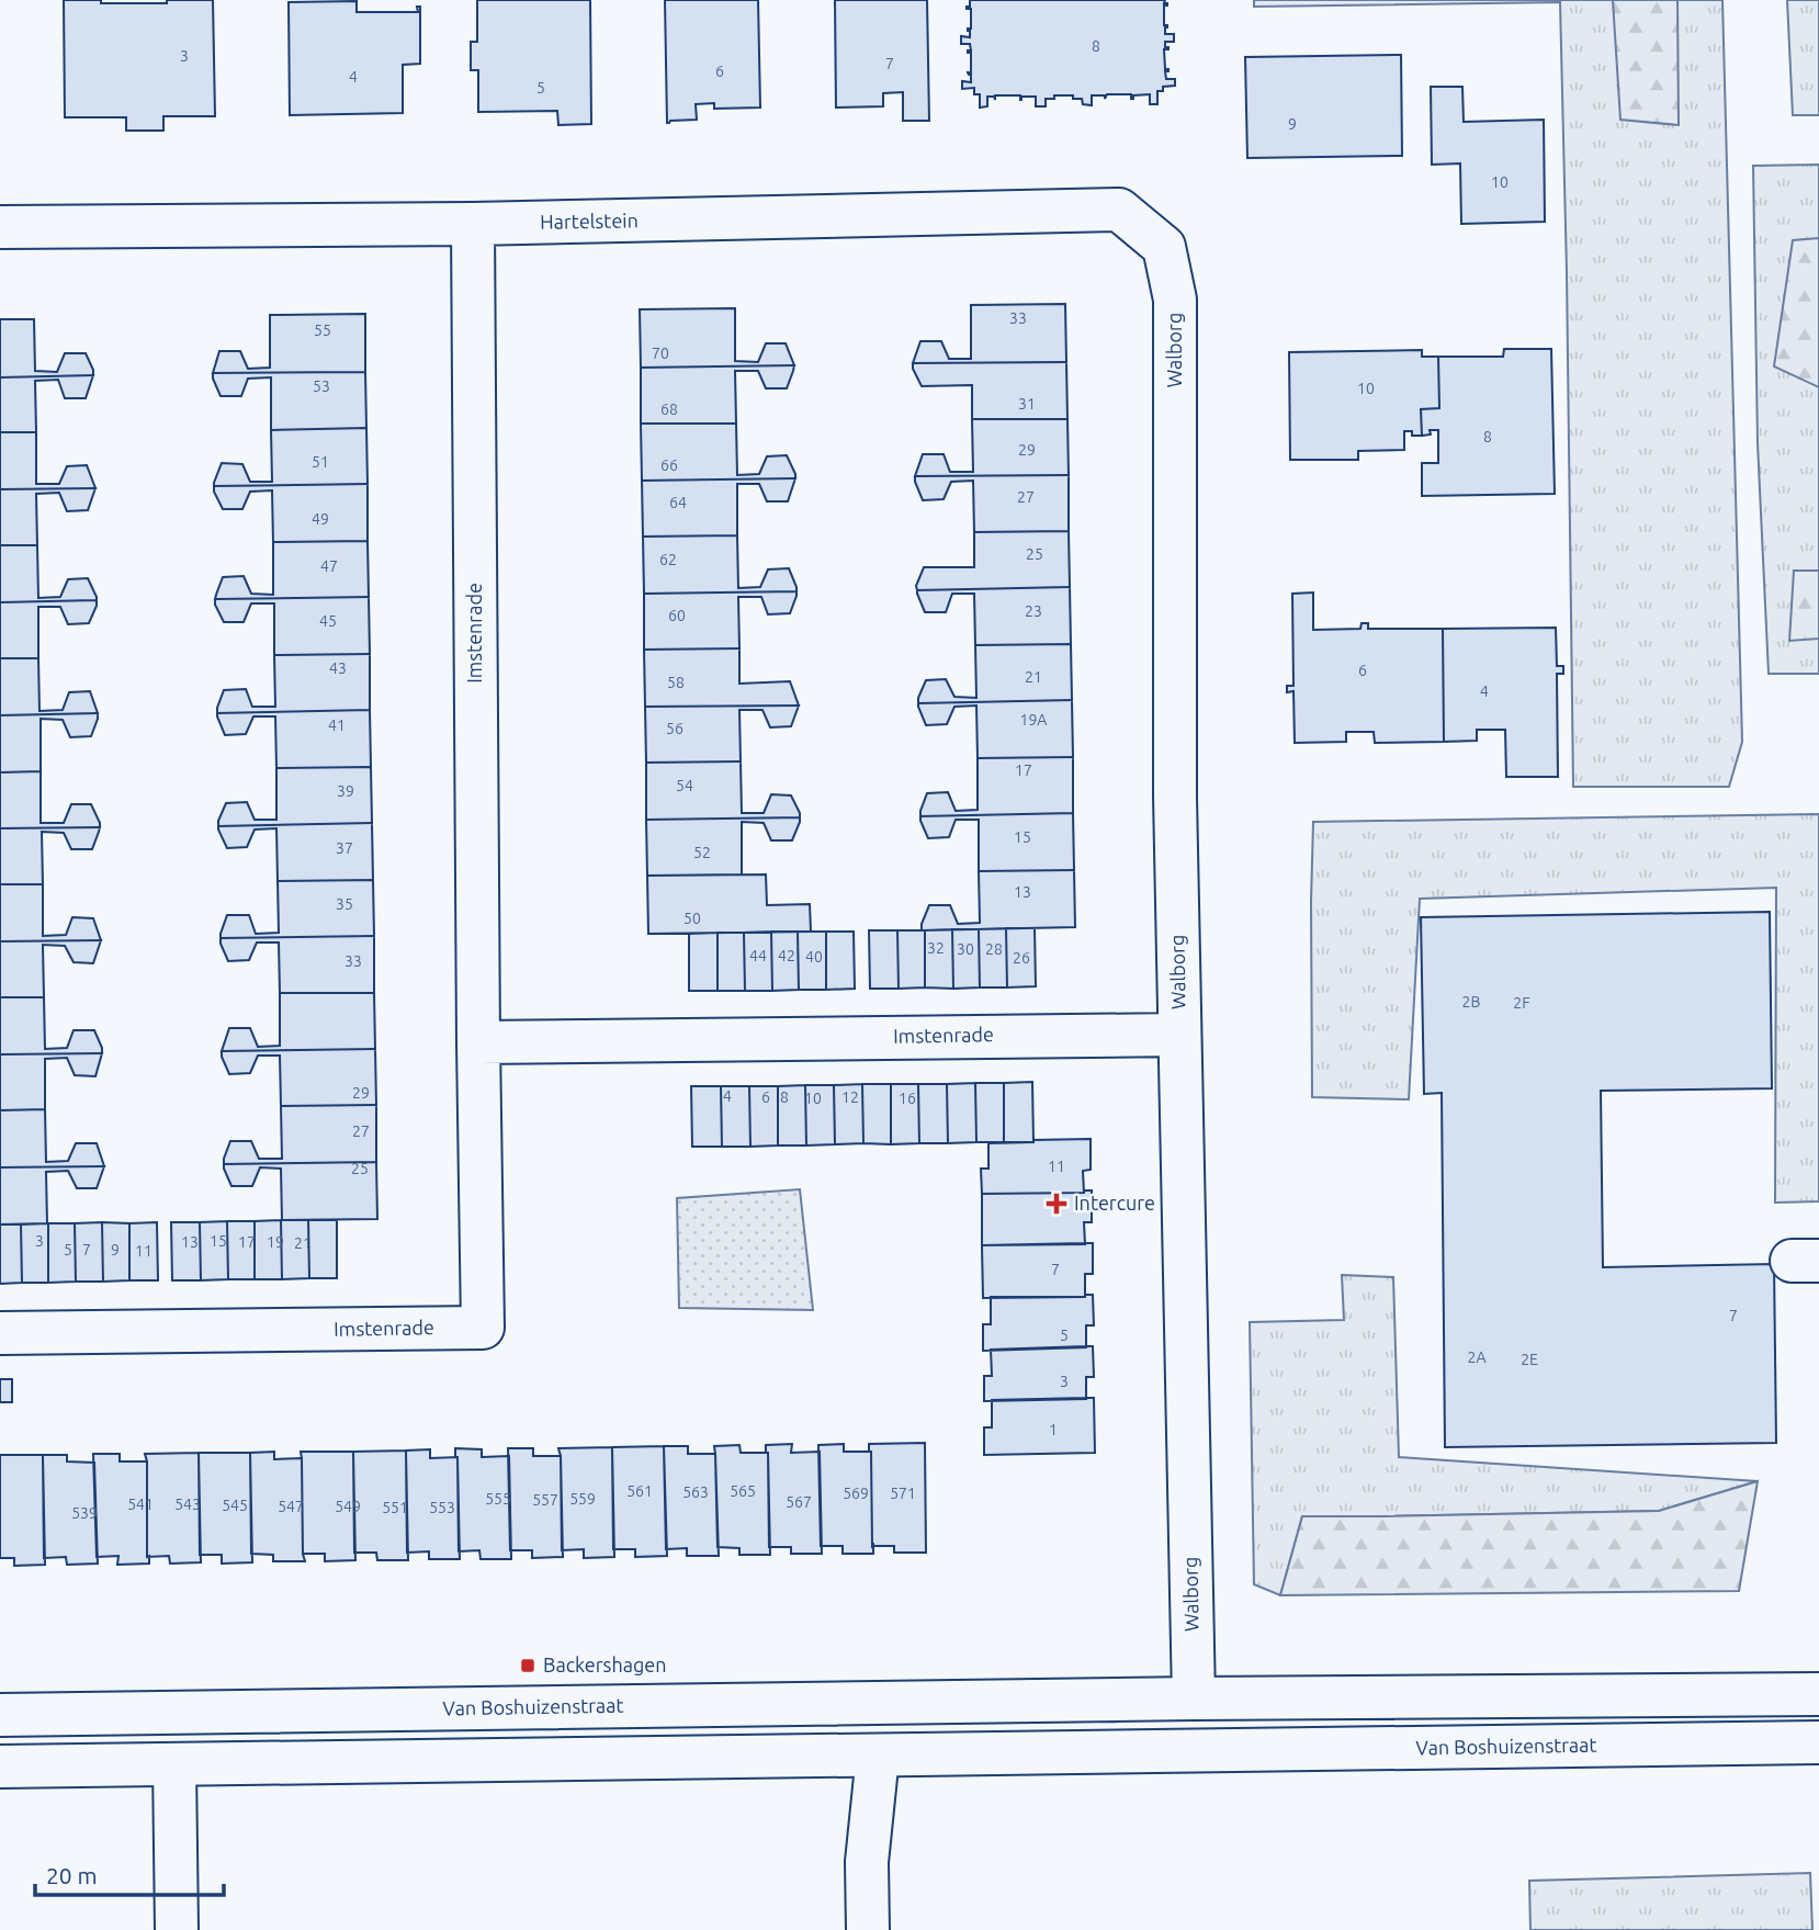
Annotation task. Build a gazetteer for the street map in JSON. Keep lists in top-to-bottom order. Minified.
{"streets":{"street":["Hartelstein","Walborg","Imstenrade","Van Boshuizenstraat"]},"crossings":[["Hartelstein","Walborg"],["Hartelstein","Imstenrade"],["Walborg","Imstenrade"],["Walborg","Van Boshuizenstraat"]],"places":{"health":["Intercure"],"transit":["Backershagen"]},"house_numbers":["8","3","7","6","4","5","9","10","33","55","70","53","10","31","68","8","29","51","66","27","64","49","25","62","47","23","60","45","43","6","21","58","4","19A","41","56","17","54","39","15","37","52","13","35","50","32","30","28","44","42","40","26","33","2B","2F","29","4","6","8","12","10","16","27","11","25","3","15","13","17","19","21","5","7","9","11","7","7","5","2A","2E","3","1","561","565","563","569","571","555","559","557","567","541","543","545","547","549","551","553","539"],"scale_bar":"20 m"}
